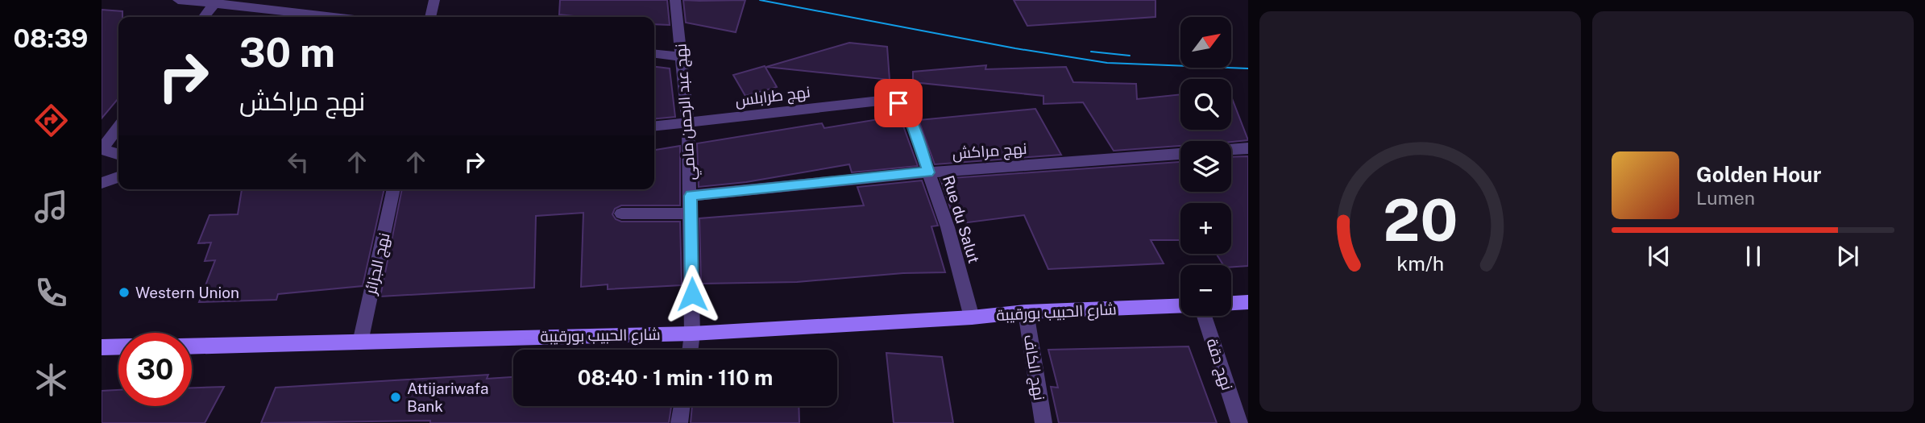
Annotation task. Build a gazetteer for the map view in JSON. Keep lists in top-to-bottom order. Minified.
{"streets":{"main road":["شارع الحبيب بورقيبة"],"street":["نهج طرابلس","نهج عبد الرحمن مامي","نهج مراكش","Rue du Salut","نهج الجزائر","نهج دقة","نهج الكاف"]},"crossings":[["نهج طرابلس","نهج عبد الرحمن مامي"],["نهج طرابلس","Rue du Salut"],["نهج عبد الرحمن مامي","نهج مراكش"],["نهج عبد الرحمن مامي","شارع الحبيب بورقيبة"],["نهج مراكش","Rue du Salut"],["Rue du Salut","شارع الحبيب بورقيبة"],["نهج الجزائر","شارع الحبيب بورقيبة"],["شارع الحبيب بورقيبة","نهج الكاف"]],"places":["Western Union","Attijariwafa Bank"],"north":"top right","page":{"tabs":"08:39","map_buttons":["+","−"],"turn":["30 m","نهج مراكش"],"song":["Golden Hour","Lumen"],"limit":"30","trip":"08:40 · 1 min · 110 m","gauge":["20","km/h"]}}
